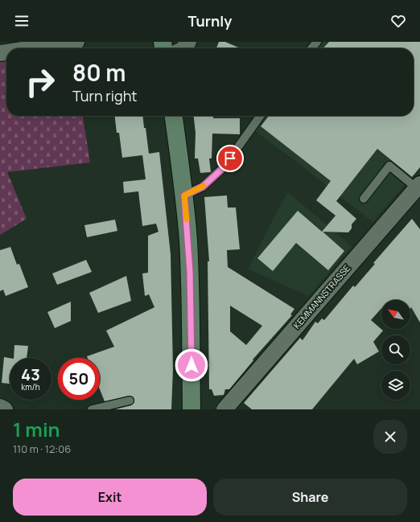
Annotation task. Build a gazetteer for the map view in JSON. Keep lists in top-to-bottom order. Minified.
{"streets":{"street":["KEMMANNSTRASSE"]},"north":"top left","page":{"header":"Turnly","turn":["80 m","Turn right"],"speed":"43 km/h","limit":"50","heading":["1 min","110 m · 12:06"],"buttons":["Exit","Share"]}}
